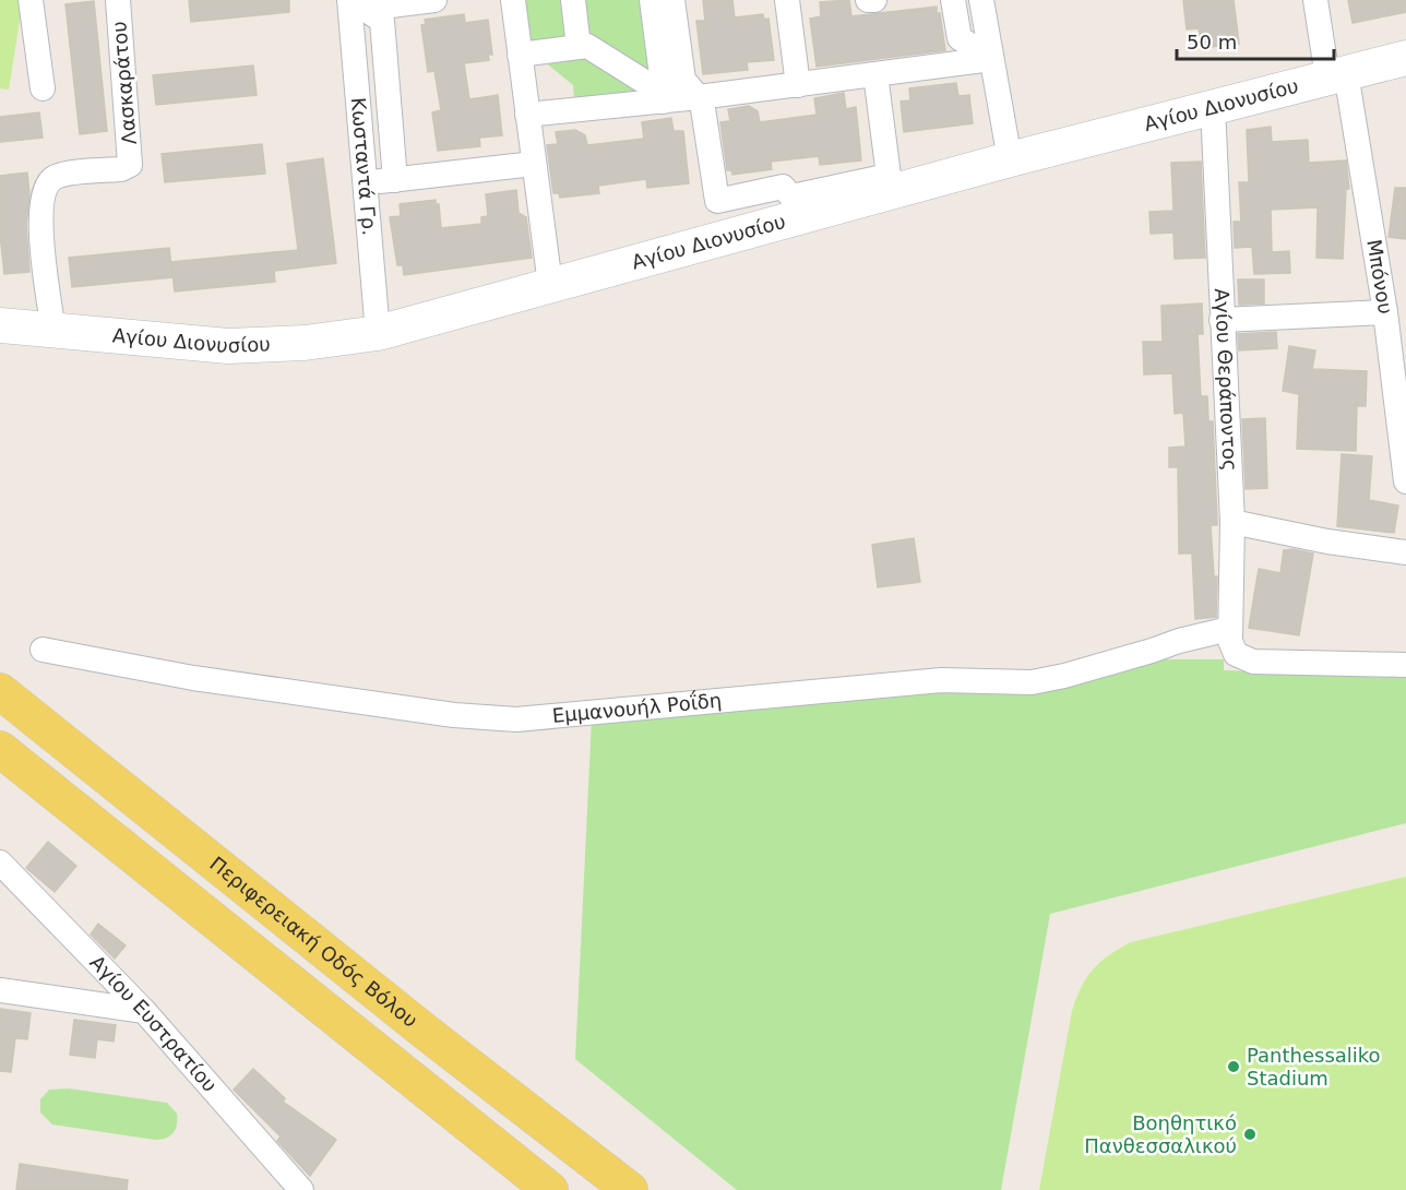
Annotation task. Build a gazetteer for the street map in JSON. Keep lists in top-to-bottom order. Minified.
{"streets":{"main road":["Αγίου Διονυσίου","Περιφερειακή Οδός Βόλου"],"street":["Λασκαράτου","Κωσταντά Γρ.","Μπόνου","Αγίου Θεράποντος","Εμμανουήλ Ροΐδη","Αγίου Ευστρατίου"]},"crossings":[["Λασκαράτου","Αγίου Διονυσίου"],["Αγίου Διονυσίου","Κωσταντά Γρ."],["Αγίου Διονυσίου","Μπόνου"],["Αγίου Διονυσίου","Αγίου Θεράποντος"],["Αγίου Θεράποντος","Εμμανουήλ Ροΐδη"]],"places":["Panthessaliko Stadium","Βοηθητικό Πανθεσσαλικού"],"scale_bar":"50 m"}
